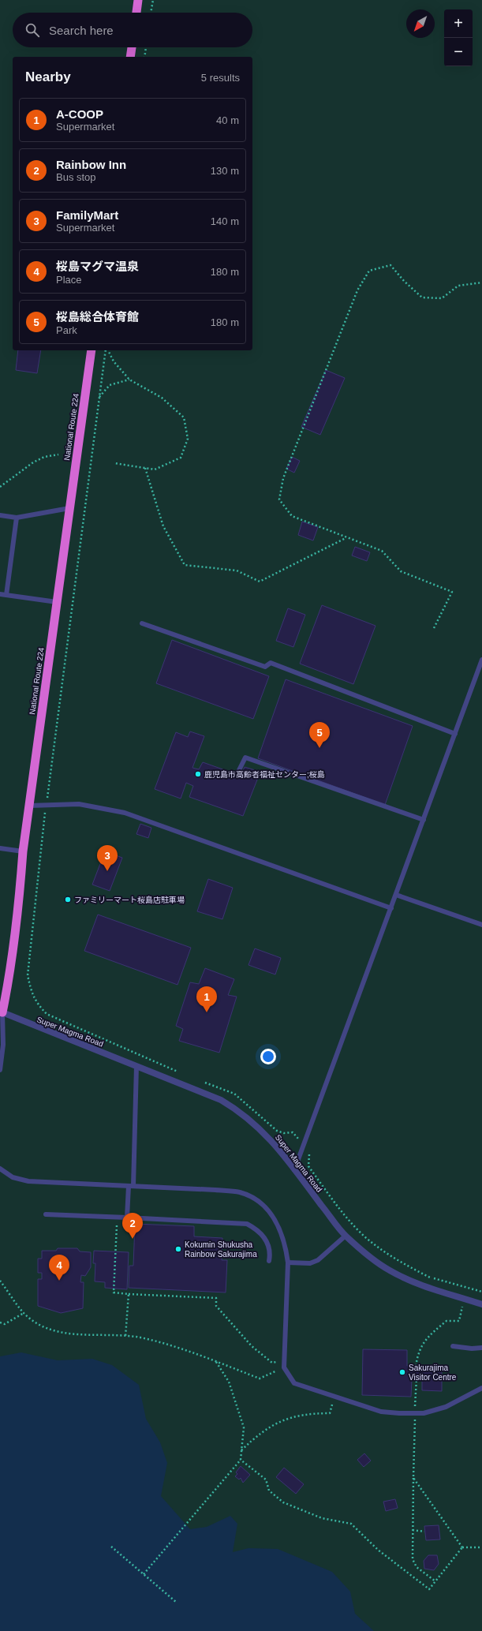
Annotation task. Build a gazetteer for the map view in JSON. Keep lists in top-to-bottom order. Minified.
{"streets":{"highway":["National Route 224"],"street":["Super Magma Road"]},"crossings":[["National Route 224","Super Magma Road"]],"places":["鹿児島市高齢者福祉センター;桜島","ファミリーマート桜島店駐車場","Kokumin Shukusha Rainbow Sakurajima","Sakurajima Visitor Centre"],"north":"bottom left","page":{"map_buttons":["+","−"],"search":"Search here","heading":["Nearby","5 results"],"list":[{"mark":"1","name":"A-COOP","note":"Supermarket","value":"40 m"},{"mark":"2","name":"Rainbow Inn","note":"Bus stop","value":"130 m"},{"mark":"3","name":"FamilyMart","note":"Supermarket","value":"140 m"},{"mark":"4","name":"桜島マグマ温泉","note":"Place","value":"180 m"},{"mark":"5","name":"桜島総合体育館","note":"Park","value":"180 m"}],"pins":["5","3","1","2","4"]}}
